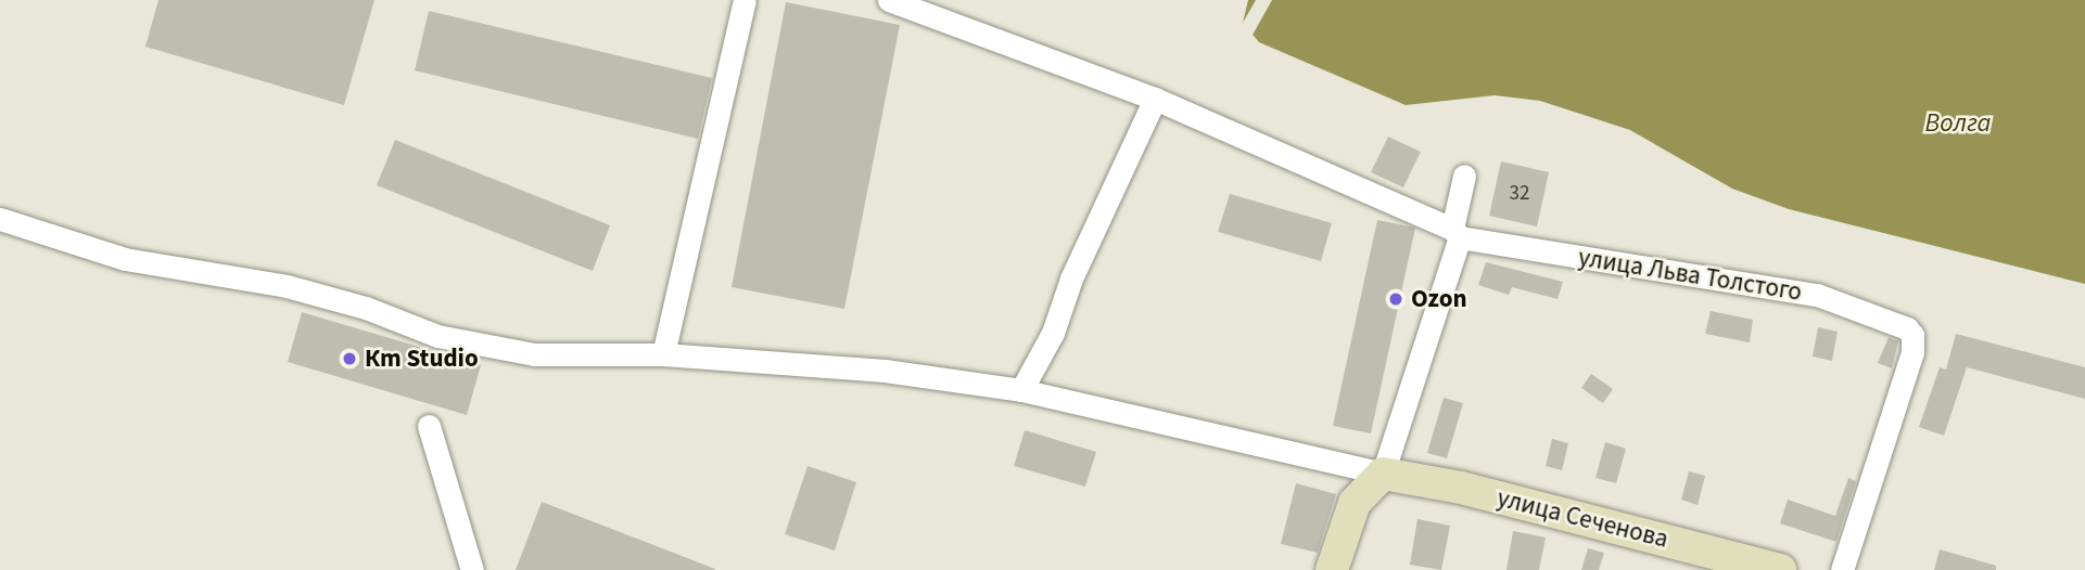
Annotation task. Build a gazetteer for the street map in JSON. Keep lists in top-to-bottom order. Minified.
{"streets":{"main road":["улица Сеченова"],"street":["улица Льва Толстого"]},"water":["Волга"],"places":["Ozon","Кm Studio"],"house_numbers":["32"]}
